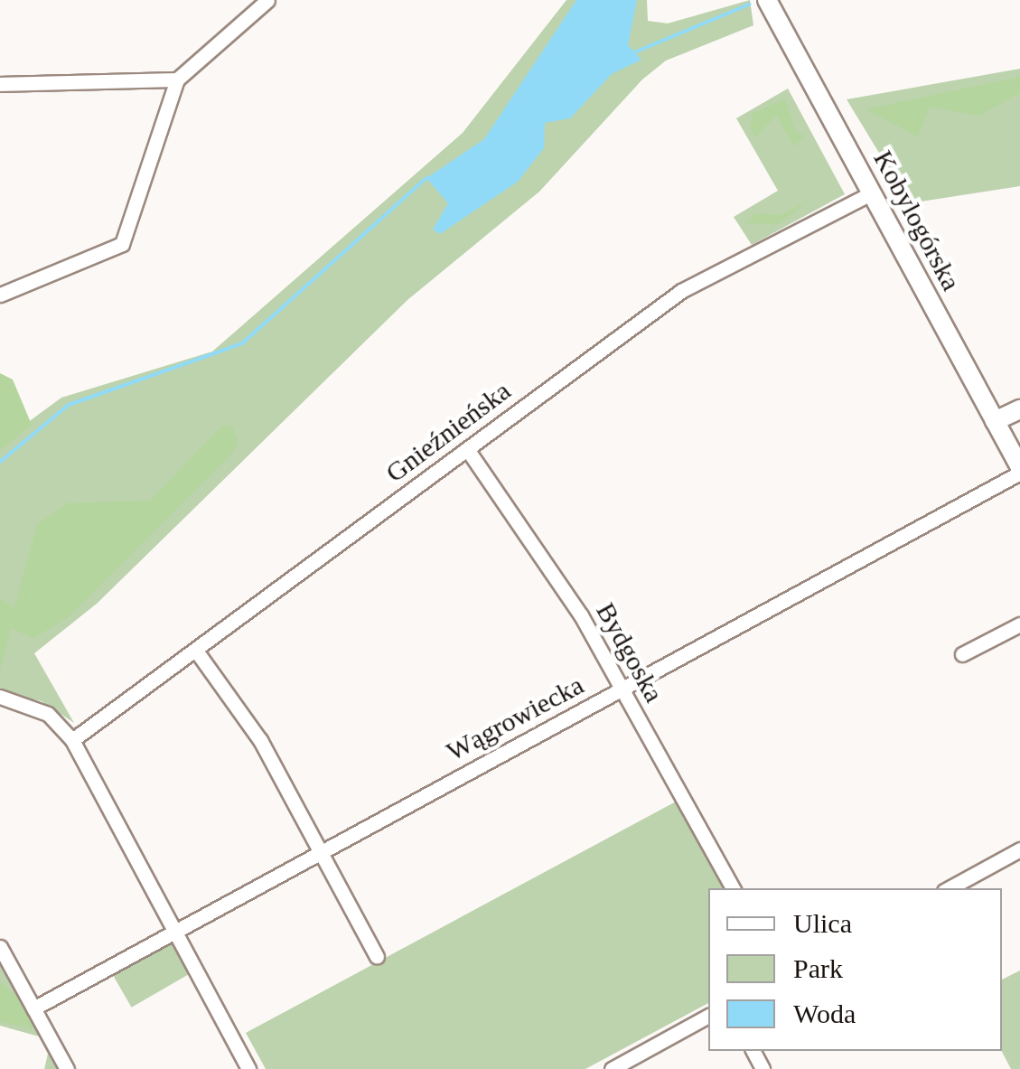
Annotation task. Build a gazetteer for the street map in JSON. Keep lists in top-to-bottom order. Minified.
{"streets":{"street":["Kobylogórska","Gnieźnieńska","Bydgoska","Wągrowiecka"]},"crossings":[["Kobylogórska","Gnieźnieńska"],["Kobylogórska","Wągrowiecka"],["Gnieźnieńska","Bydgoska"],["Bydgoska","Wągrowiecka"]],"legend":["Ulica","Park","Woda"]}
